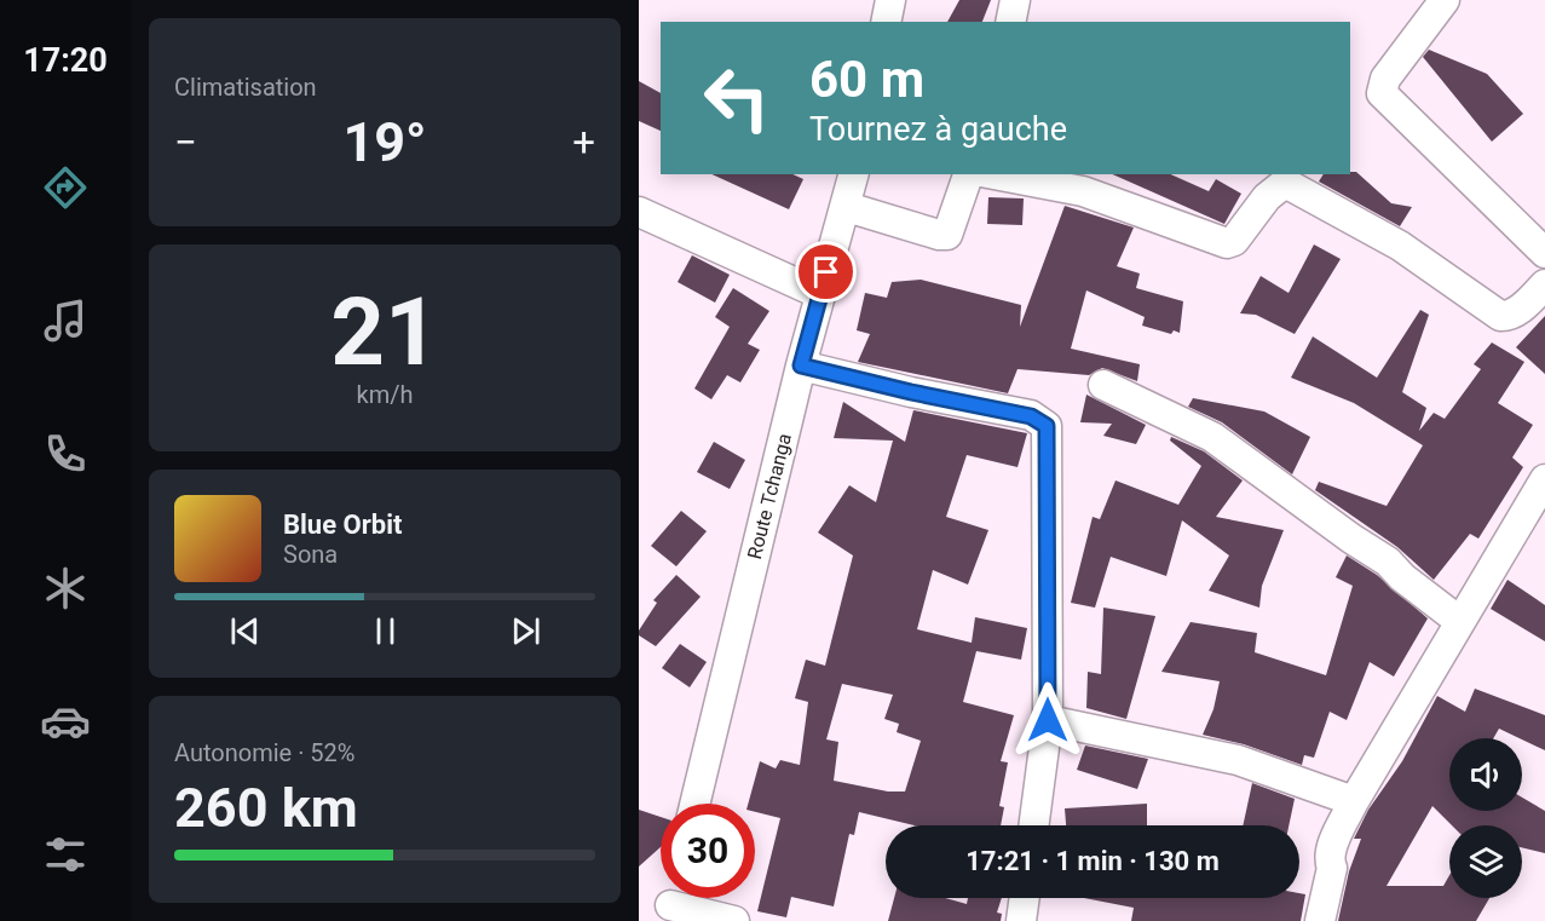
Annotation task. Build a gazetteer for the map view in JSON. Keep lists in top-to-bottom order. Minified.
{"streets":{"street":["Route Tchanga"]},"page":{"tabs":"17:20","tile":["Climatisation",["21","km/h"],["Autonomie · 52%","260 km"]],"turn":["60 m","Tournez à gauche"],"heat":["−","19°","+"],"song":["Blue Orbit","Sona"],"limit":"30","trip":"17:21 · 1 min · 130 m"}}
